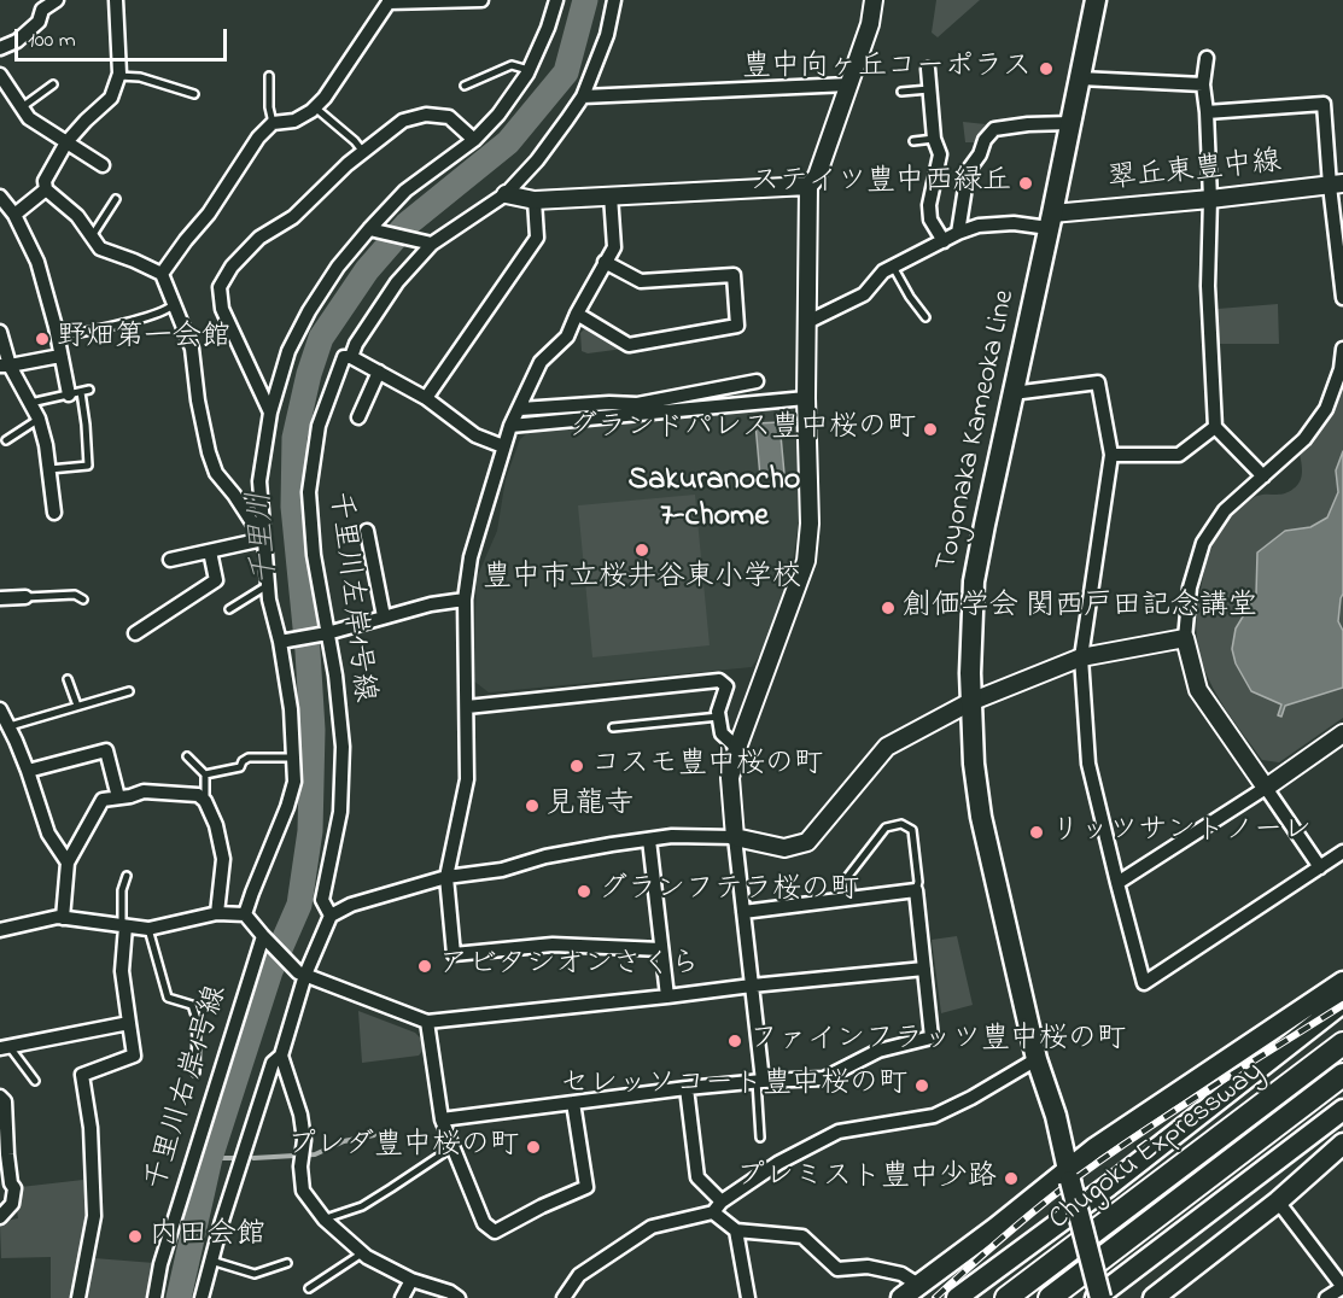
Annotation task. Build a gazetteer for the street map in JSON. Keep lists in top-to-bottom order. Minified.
{"streets":{"highway":["Chugoku Expressway"],"main road":["Toyonaka Kameoka Line"],"street":["翠丘東豊中線","千里川左岸1号線","千里川右岸1号線"]},"crossings":[["翠丘東豊中線","Toyonaka Kameoka Line"]],"districts":["Sakuranocho 7-chome"],"water":["千里川"],"places":["豊中向ヶ丘コーポラス","ステイツ豊中西緑丘","野畑第一会館","グランドパレス豊中桜の町","豊中市立桜井谷東小学校","創価学会 関西戸田記念講堂","コスモ豊中桜の町","見龍寺","リッツサントノーレ","グランフテラ桜の町","アビタシオンさくら","ファインフラッツ豊中桜の町","セレッソコート豊中桜の町","プレダ豊中桜の町","プレミスト豊中少路","内田会館"],"scale_bar":"100 m"}
